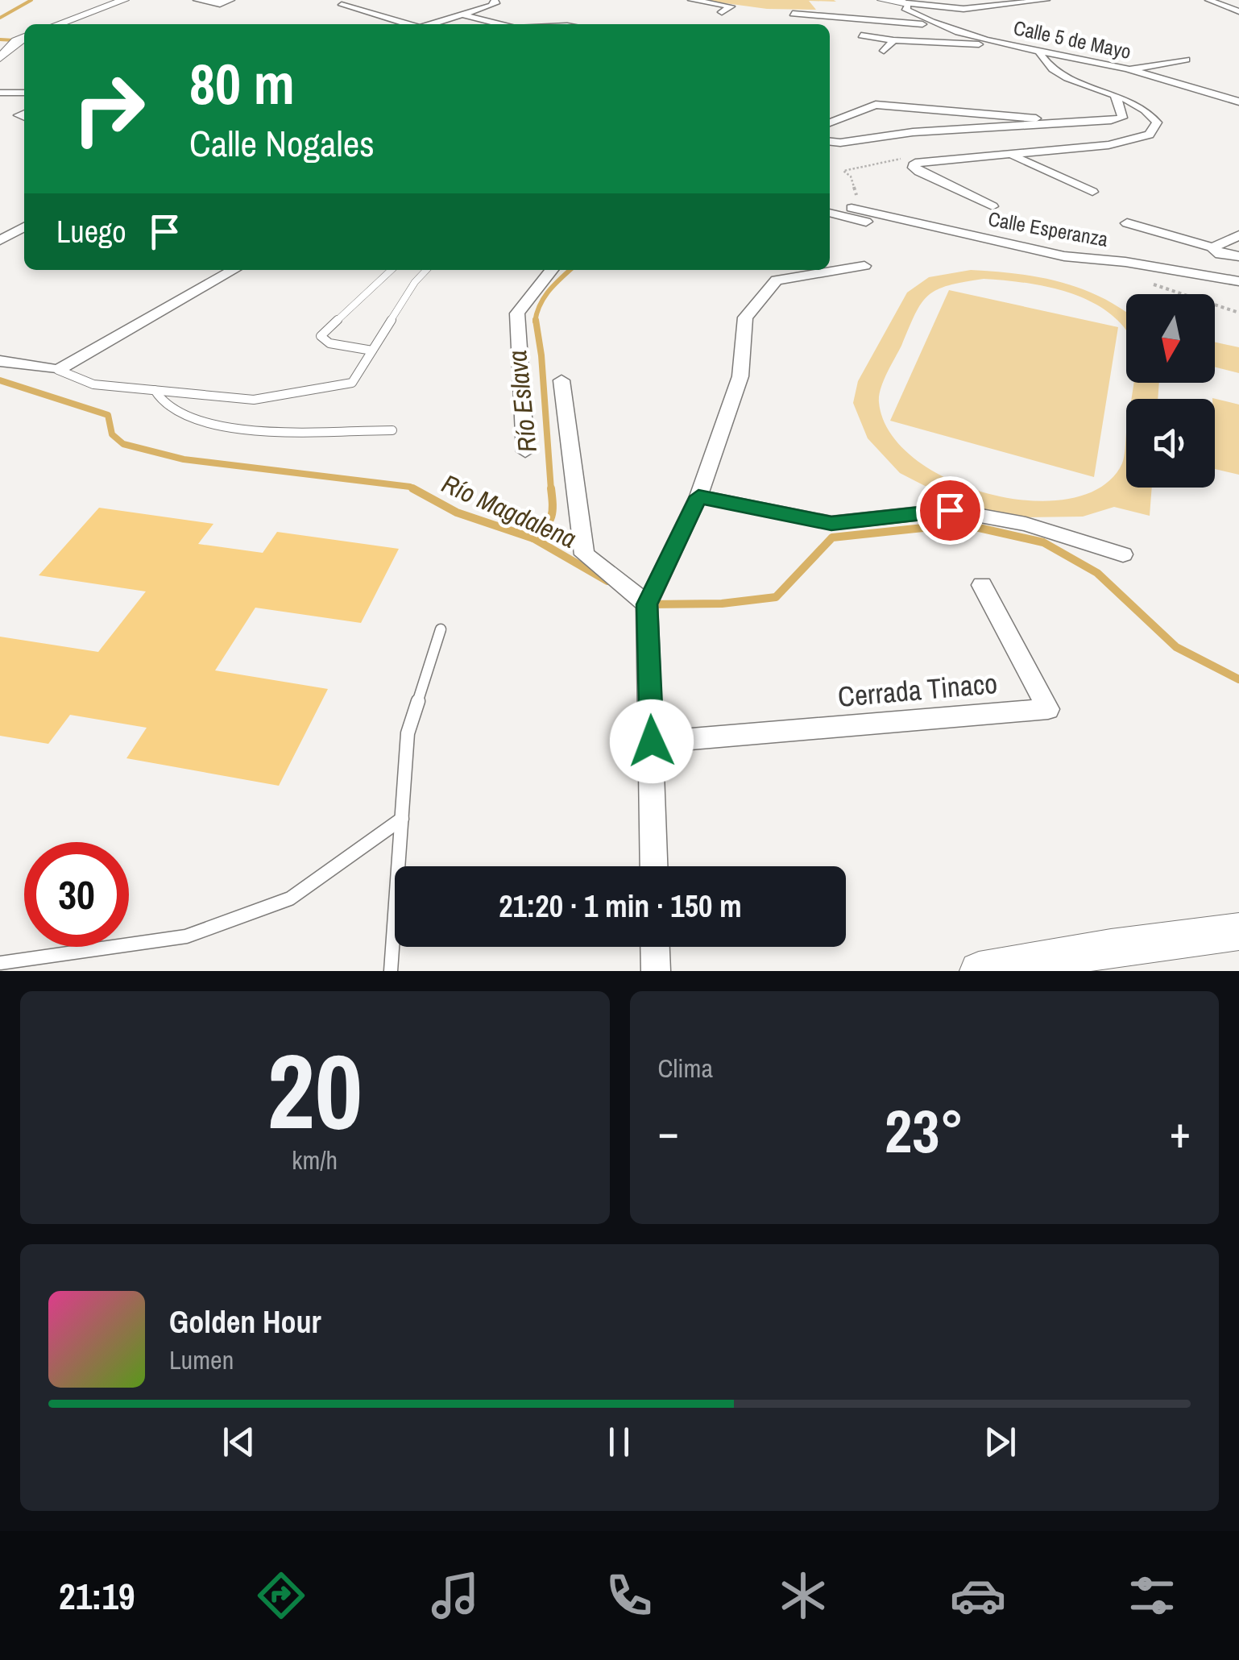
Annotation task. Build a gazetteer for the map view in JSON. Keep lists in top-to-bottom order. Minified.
{"streets":{"street":["Calle 5 de Mayo","Calle Esperanza","Cerrada Tinaco"]},"water":["Río Eslava","Río Magdalena"],"north":"bottom","page":{"turn":["80 m","Calle Nogales"],"then":"Luego","limit":"30","trip":"21:20 · 1 min · 150 m","tile":[["20","km/h"],"Clima"],"heat":["−","23°","+"],"song":["Golden Hour","Lumen"],"tabs":"21:19"}}
